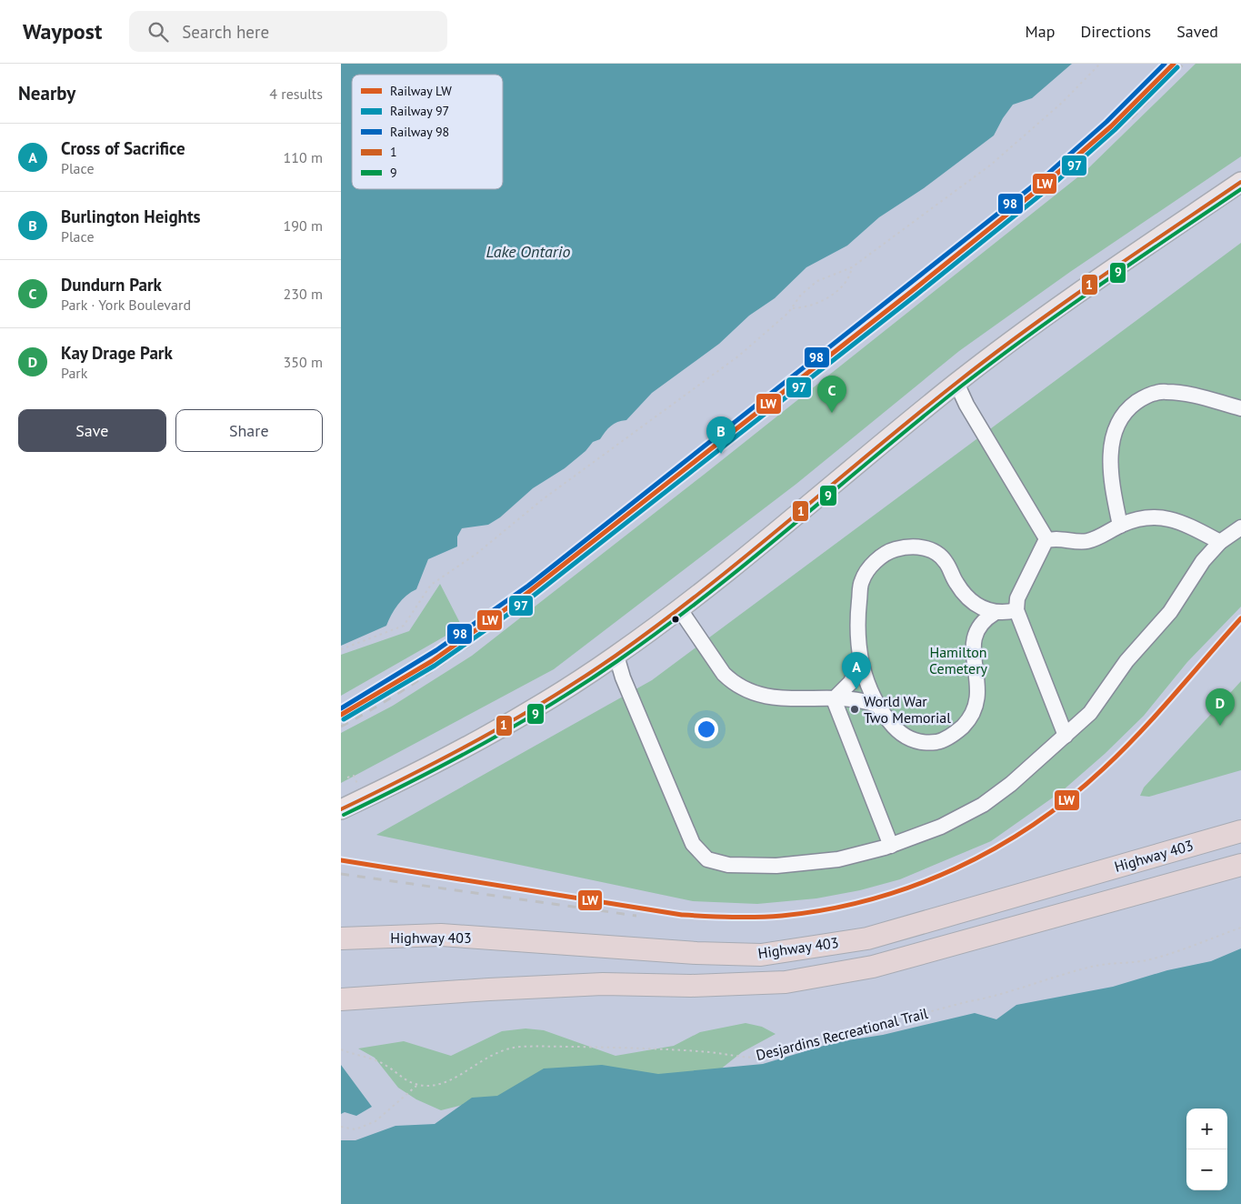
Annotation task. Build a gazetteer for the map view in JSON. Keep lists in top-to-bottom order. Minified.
{"streets":{"highway":["Highway 403"],"path":["Desjardins Recreational Trail"]},"water":["Lake Ontario"],"parks":["Hamilton Cemetery"],"places":["World War Two Memorial"],"lines":["rail line LW","rail line 98","rail line 97","transit line 1","transit line 9"],"legend":["Railway LW","Railway 97","Railway 98","1","9"],"page":{"header":"Waypost","search":"Search here","nav":["Map","Directions","Saved"],"heading":["Nearby","4 results"],"list":[{"mark":"A","name":"Cross of Sacrifice","note":"Place","value":"110 m"},{"mark":"B","name":"Burlington Heights","note":"Place","value":"190 m"},{"mark":"C","name":"Dundurn Park","note":"Park · York Boulevard","value":"230 m"},{"mark":"D","name":"Kay Drage Park","note":"Park","value":"350 m"}],"pins":["C","B","A","D"],"buttons":["Save","Share"],"map_buttons":["+","−"]}}
